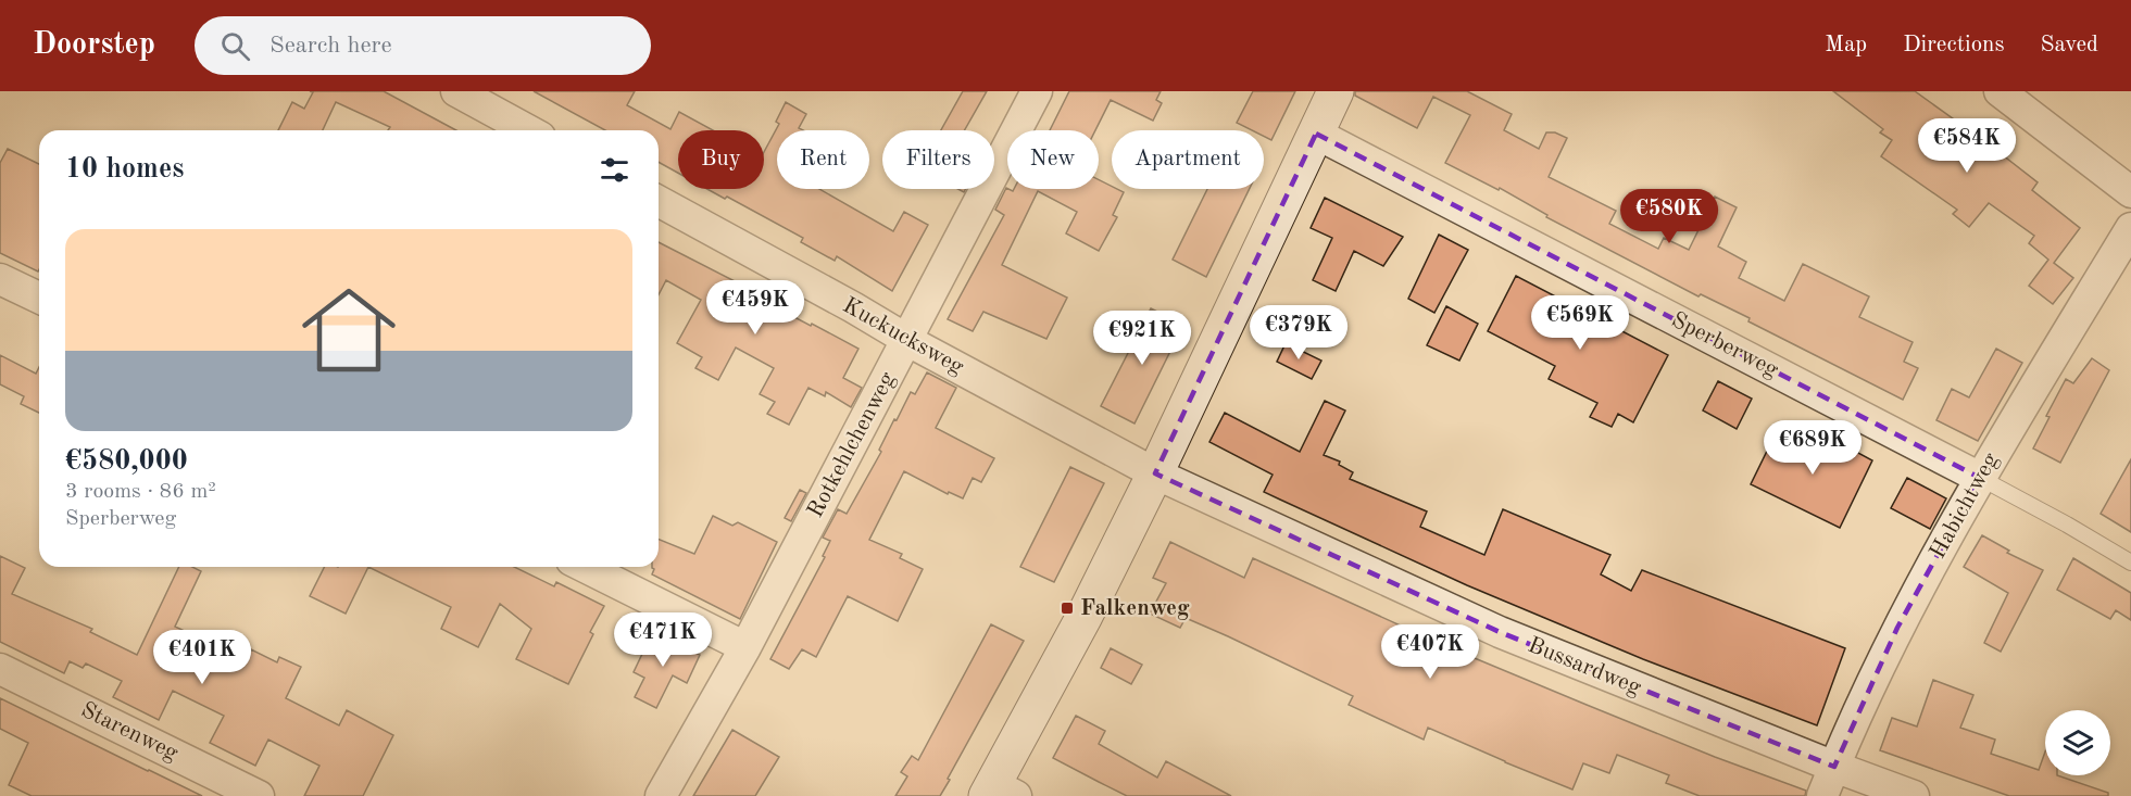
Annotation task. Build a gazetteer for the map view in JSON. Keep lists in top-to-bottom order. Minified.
{"streets":{"street":["Kuckucksweg","Sperberweg","Rotkehlchenweg","Habichtweg","Bussardweg","Starenweg"]},"crossings":[["Kuckucksweg","Rotkehlchenweg"],["Kuckucksweg","Bussardweg"],["Sperberweg","Habichtweg"],["Habichtweg","Bussardweg"]],"places":{"transit":["Falkenweg"]},"page":{"header":"Doorstep","search":"Search here","nav":["Map","Directions","Saved"],"price":["€584K","€580K","€459K","€569K","€379K","€921K","€689K","€471K","€407K","€401K"],"chip":["Buy","Rent","Filters","New","Apartment"],"heading":"10 homes","list":[{"name":"€580,000","note":"3 rooms · 86 m² · Sperberweg"}]}}
